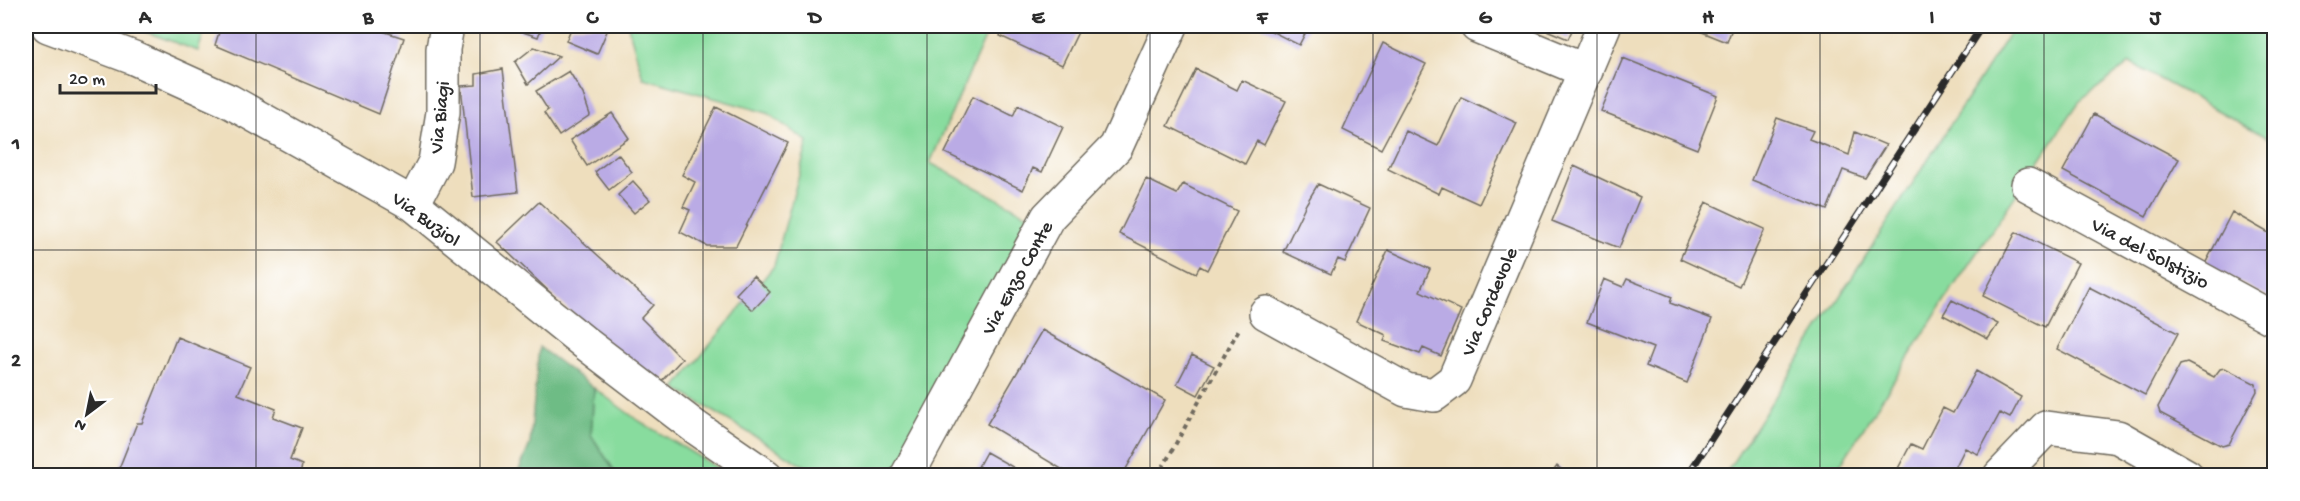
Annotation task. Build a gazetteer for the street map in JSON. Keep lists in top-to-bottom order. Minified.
{"streets":{"street":["Via Biagi","Via Buziol","Via del Solstizio","Via Enzo Conte","Via Cordevole"]},"crossings":[["Via Biagi","Via Buziol"]],"scale_bar":"20 m","north":"bottom left","grid":{"columns":["A","B","C","D","E","F","G","H","I","J"],"rows":["1","2"]}}
